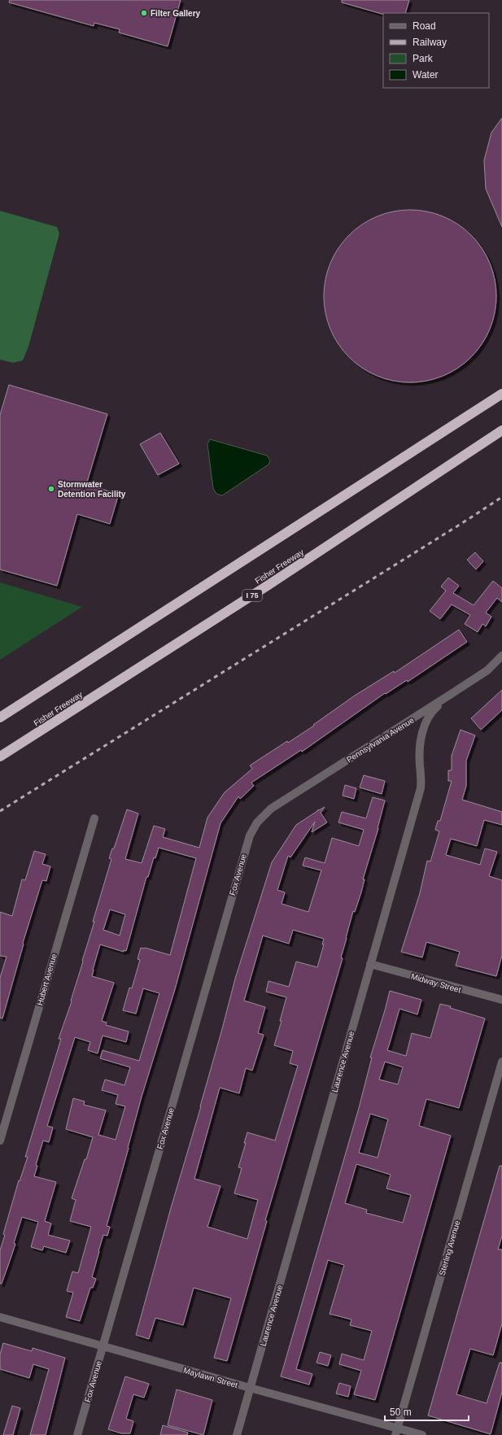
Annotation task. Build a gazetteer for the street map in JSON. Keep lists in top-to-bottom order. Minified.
{"streets":{"highway":["Fisher Freeway","I 75"],"street":["Pennsylvania Avenue","Fox Avenue","Hubert Avenue","Midway Street","Laurence Avenue","Sterling Avenue","Maylawn Street"]},"crossings":[["Pennsylvania Avenue","Fox Avenue"],["Pennsylvania Avenue","Laurence Avenue"],["Fox Avenue","Maylawn Street"],["Midway Street","Laurence Avenue"],["Laurence Avenue","Maylawn Street"],["Sterling Avenue","Maylawn Street"]],"places":["Filter Gallery","Stormwater Detention Facility"],"legend":["Road","Railway","Park","Water"],"scale_bar":"50 m"}
